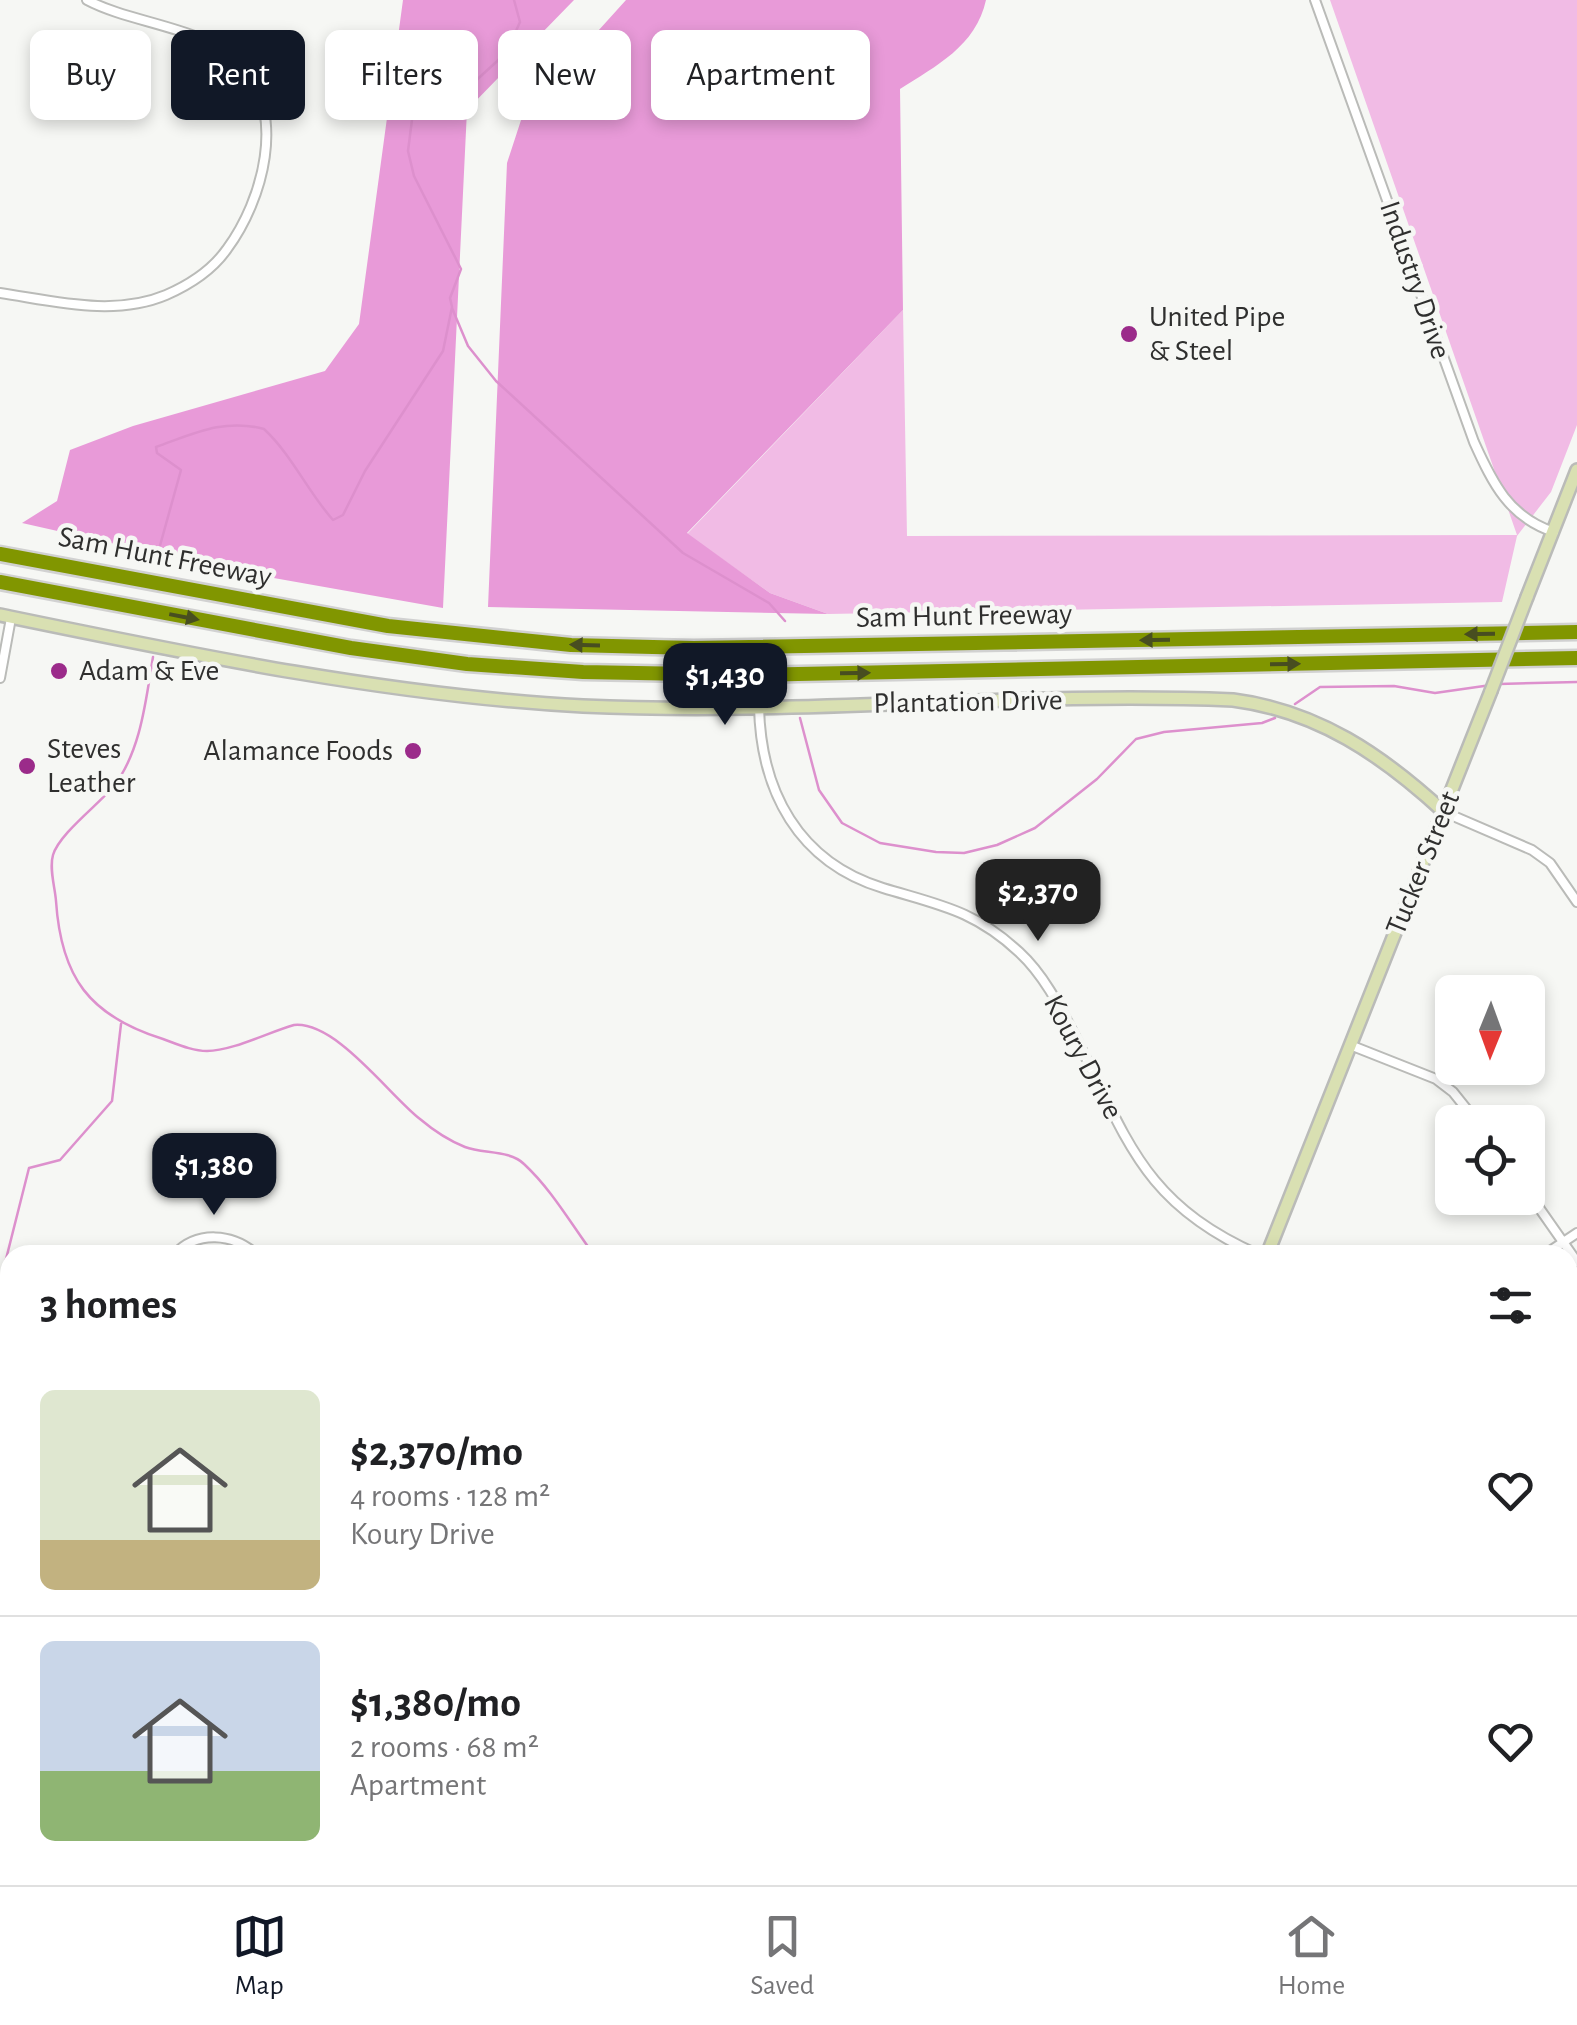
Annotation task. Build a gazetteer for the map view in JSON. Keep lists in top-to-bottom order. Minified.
{"streets":{"highway":["Sam Hunt Freeway"],"street":["Industry Drive","Plantation Drive","Tucker Street","Koury Drive"]},"crossings":[["Industry Drive","Tucker Street"],["Plantation Drive","Tucker Street"],["Plantation Drive","Koury Drive"]],"places":["United Pipe & Steel","Adam & Eve","Alamance Foods","Steves Leather"],"north":"bottom","page":{"chip":["Buy","Rent","Filters","New","Apartment"],"price":["$1,430","$2,370","$1,380"],"heading":"3 homes","list":[{"name":"$2,370/mo","note":"4 rooms · 128 m² · Koury Drive"},{"name":"$1,380/mo","note":"2 rooms · 68 m² · Apartment"}],"tabs":["Map","Saved","Home"]}}
